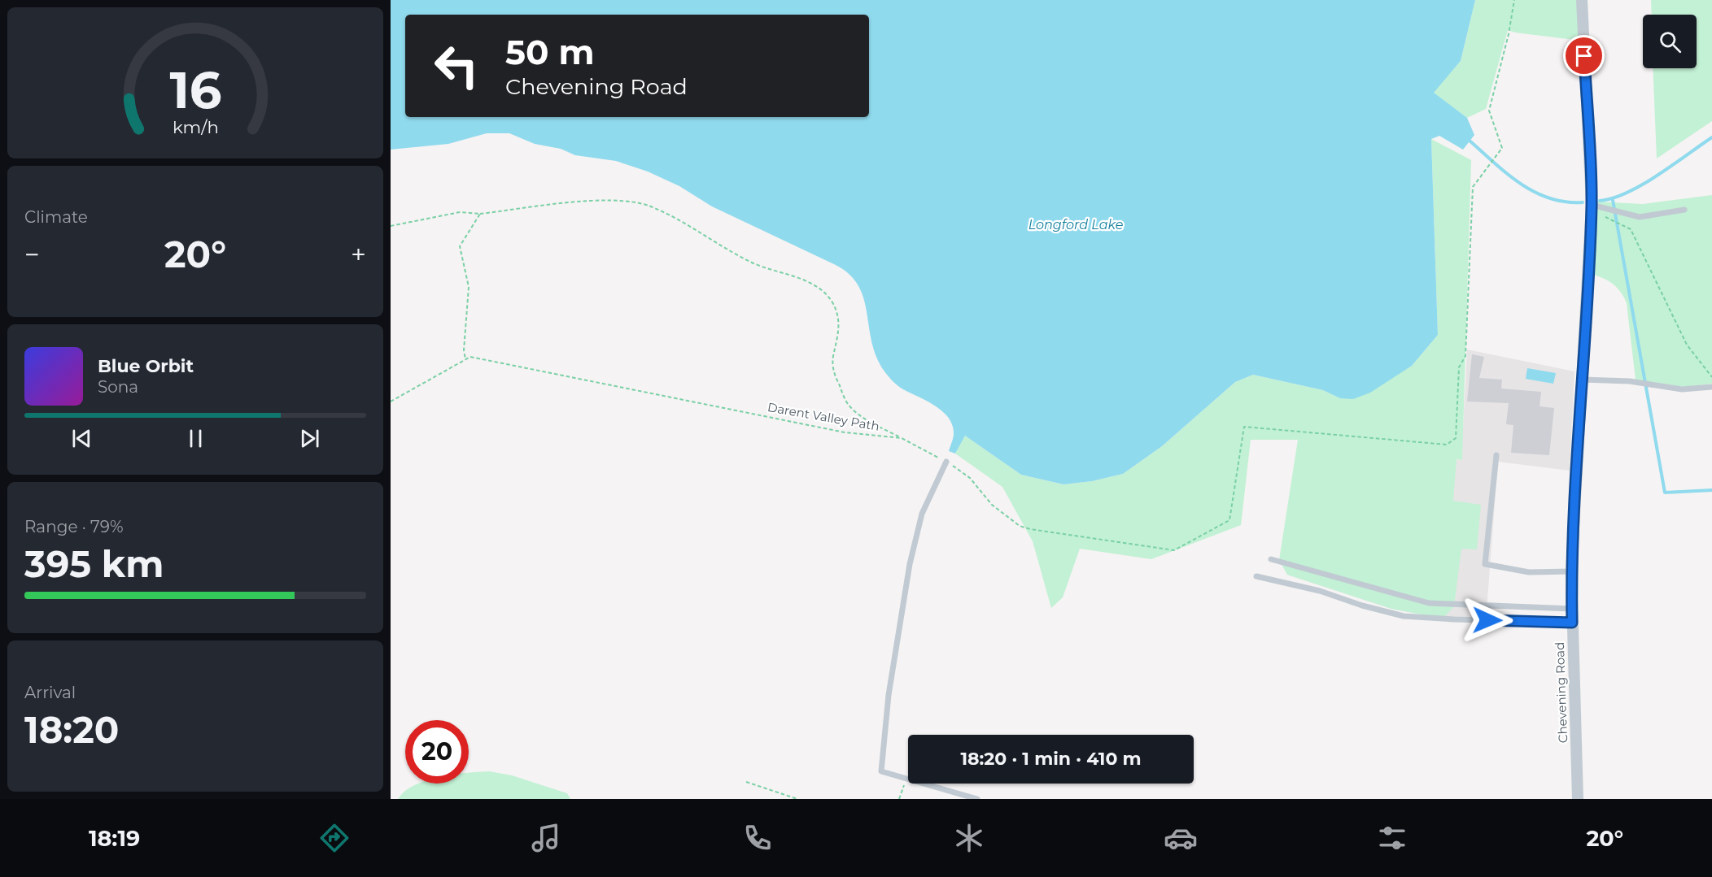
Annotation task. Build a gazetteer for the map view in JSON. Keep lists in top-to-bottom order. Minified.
{"streets":{"street":["Chevening Road"],"path":["Darent Valley Path"]},"water":["Longford Lake"],"page":{"turn":["50 m","Chevening Road"],"tile":["Climate",["Range · 79%","395 km"],["Arrival","18:20"]],"heat":["−","20°","+"],"song":["Blue Orbit","Sona"],"limit":"20","trip":"18:20 · 1 min · 410 m","tabs":["18:19","20°"],"gauge":["16","km/h"]}}
